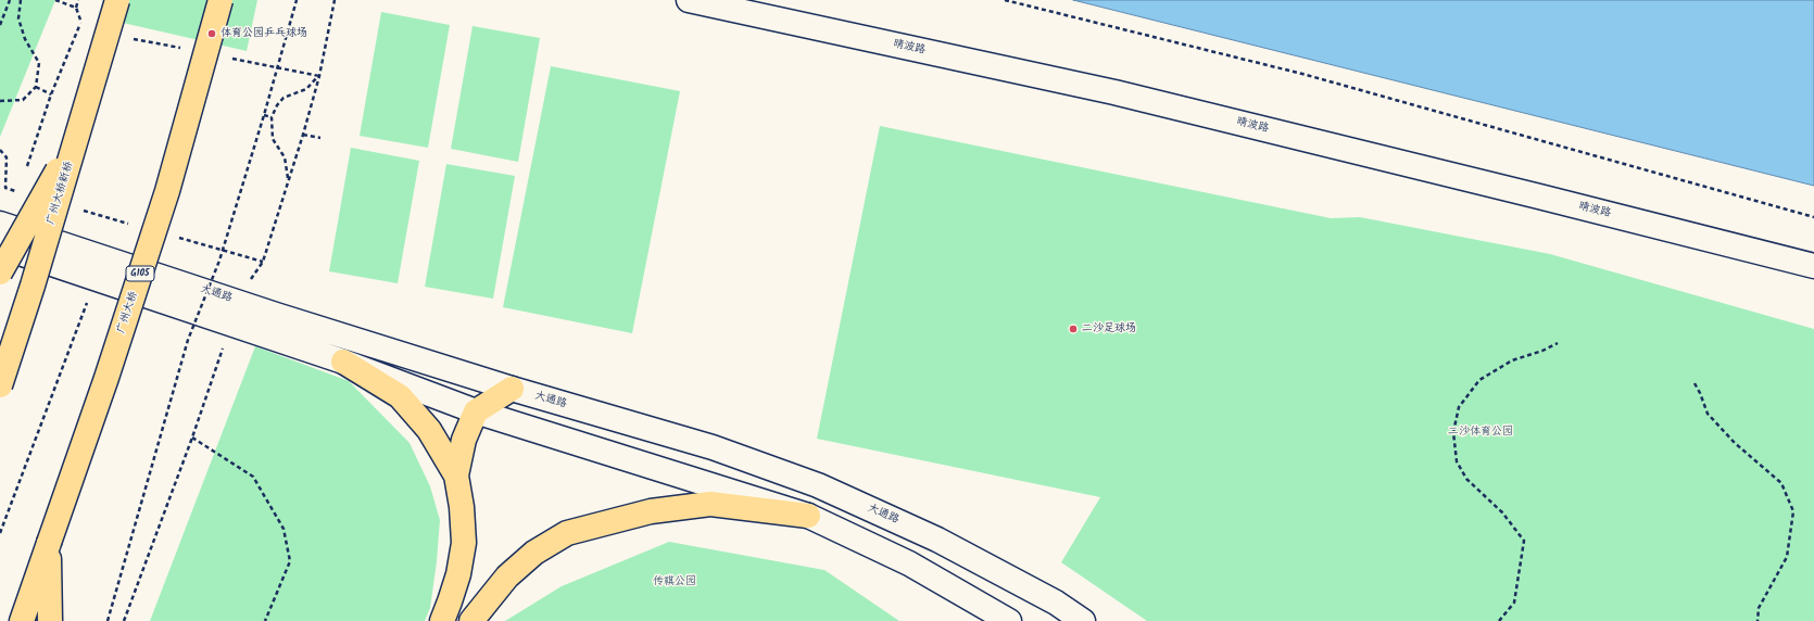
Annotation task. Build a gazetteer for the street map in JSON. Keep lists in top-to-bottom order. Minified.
{"streets":{"highway":["广州大桥新桥","G105","广州大桥"],"main road":["晴波路","大通路"]},"parks":["二沙体育公园","传祺公园"],"places":["体育公园乒乓球场","二沙足球场"]}
